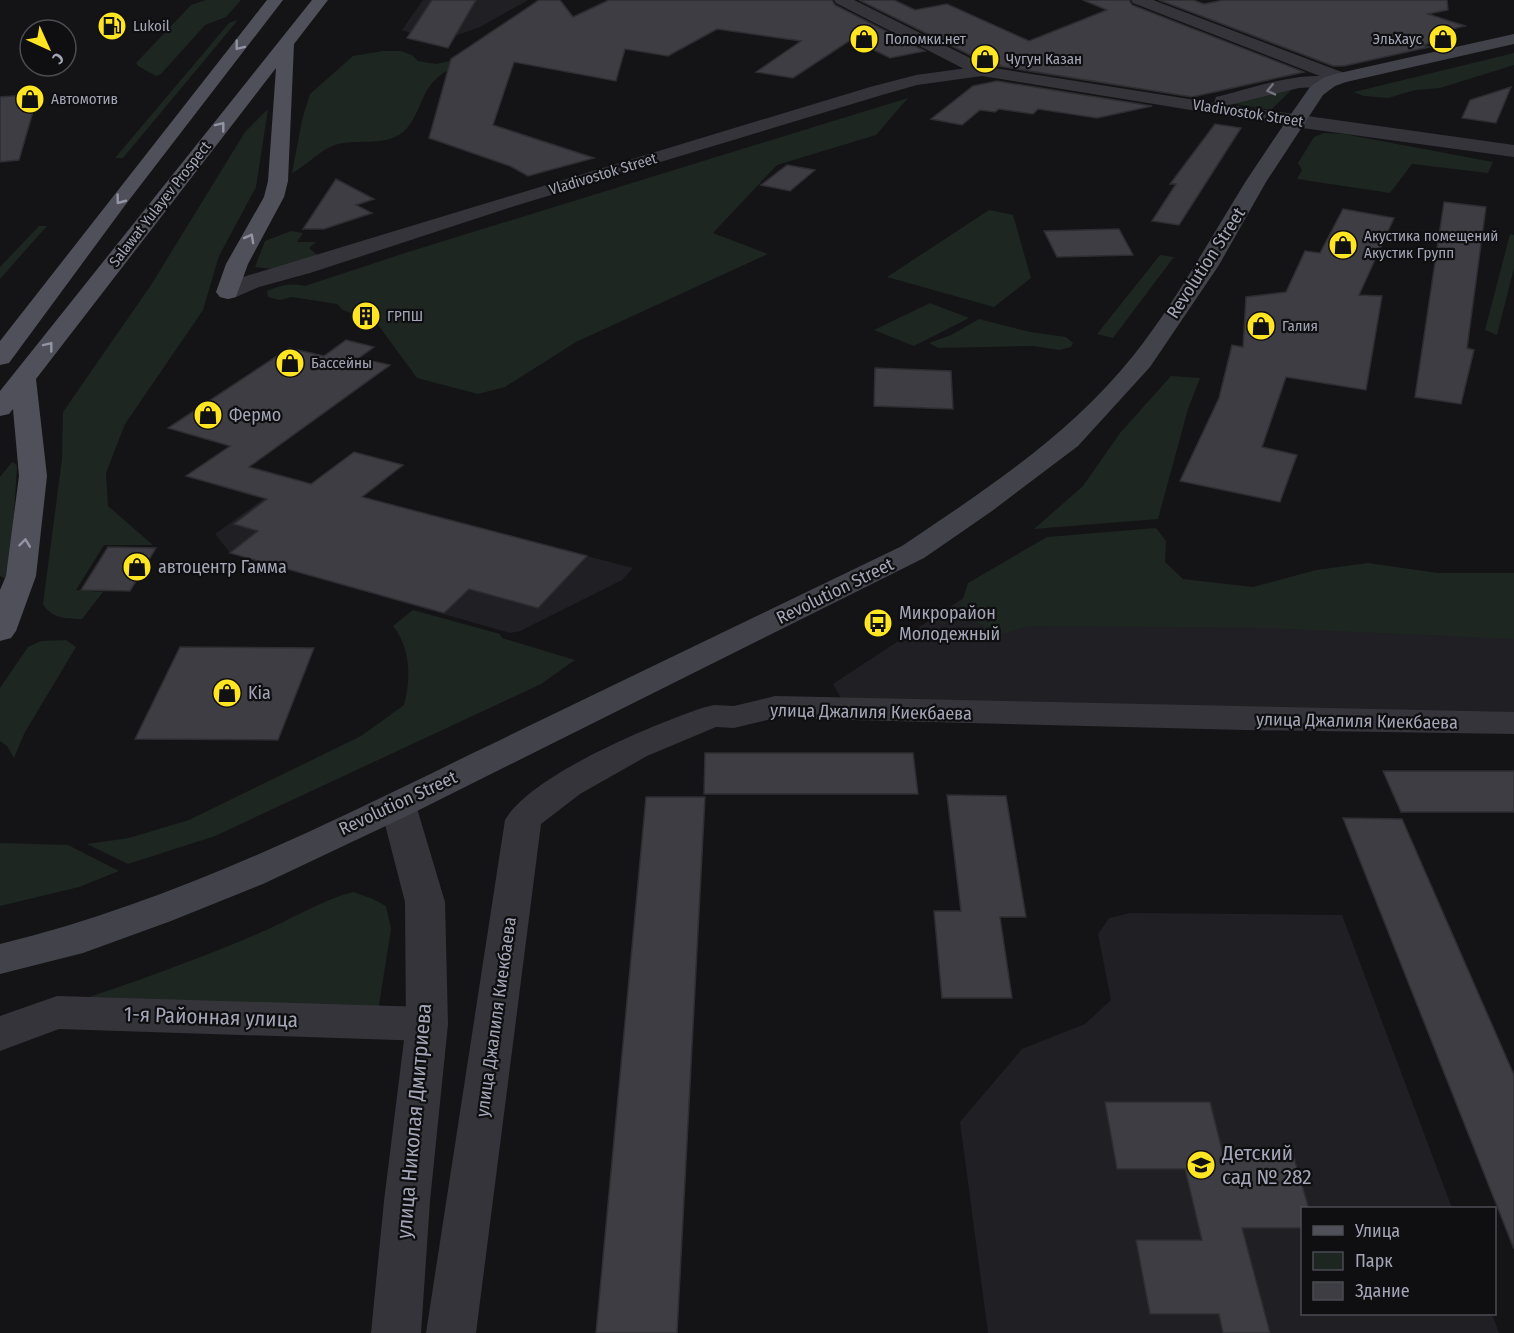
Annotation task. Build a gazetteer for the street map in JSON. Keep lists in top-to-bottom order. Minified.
{"streets":{"main road":["Salawat Yulayev Prospect","Revolution Street"],"street":["Vladivostok Street","улица Джалиля Киекбаева","1-я Районная улица","улица Николая Дмитриева"]},"crossings":[["Vladivostok Street","Revolution Street"],["Revolution Street","улица Николая Дмитриева"],["1-я Районная улица","улица Николая Дмитриева"]],"places":{"fuel station":["Lukoil"],"shop":["Поломки.нет","ЭльХаус","Чугун Казан","Автомотив","Акустика помещений Акустик Групп","Галия","Бассейны","Фермо","автоцентр Гамма","Kia"],"building":["ГРПШ"],"bus stop":["Микрорайон Молодежный"],"school or university":["Детский сад № 282"]},"legend":["Улица","Парк","Здание"],"north":"bottom right"}
